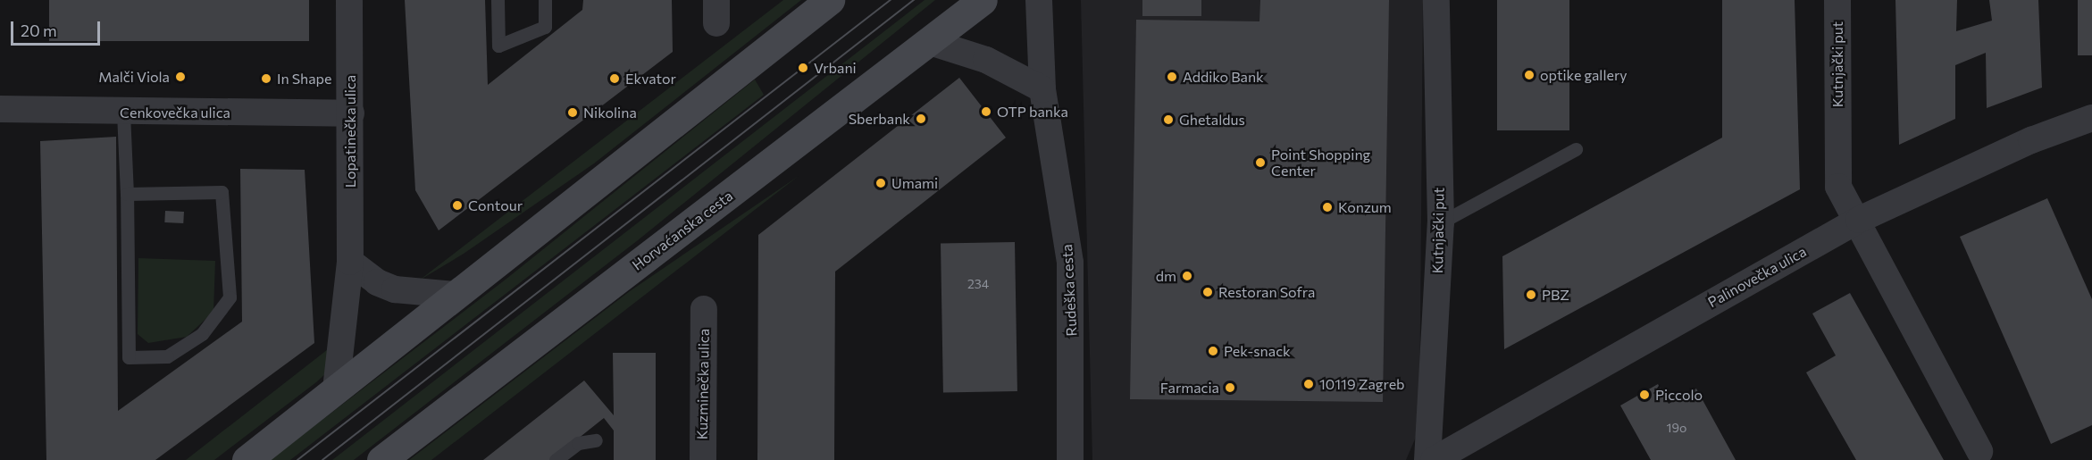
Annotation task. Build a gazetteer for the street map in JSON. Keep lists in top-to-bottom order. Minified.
{"streets":{"street":["Kutnjački put","Cenkovečka ulica","Lopatinečka ulica","Horvaćanska cesta","Palinovečka ulica","Rudeška cesta","Kuzminečka ulica"]},"crossings":[["Kutnjački put","Palinovečka ulica"],["Cenkovečka ulica","Lopatinečka ulica"]],"places":["Vrbani","optike gallery","Malči Viola","Addiko Bank","In Shape","Ekvator","OTP banka","Nikolina","Sberbank","Ghetaldus","Point Shopping Center","Umami","Contour","Konzum","dm","Restoran Sofra","PBZ","Pek-snack","10119 Zagreb","Farmacia","Piccolo"],"house_numbers":["234","19o"],"scale_bar":"20 m"}
